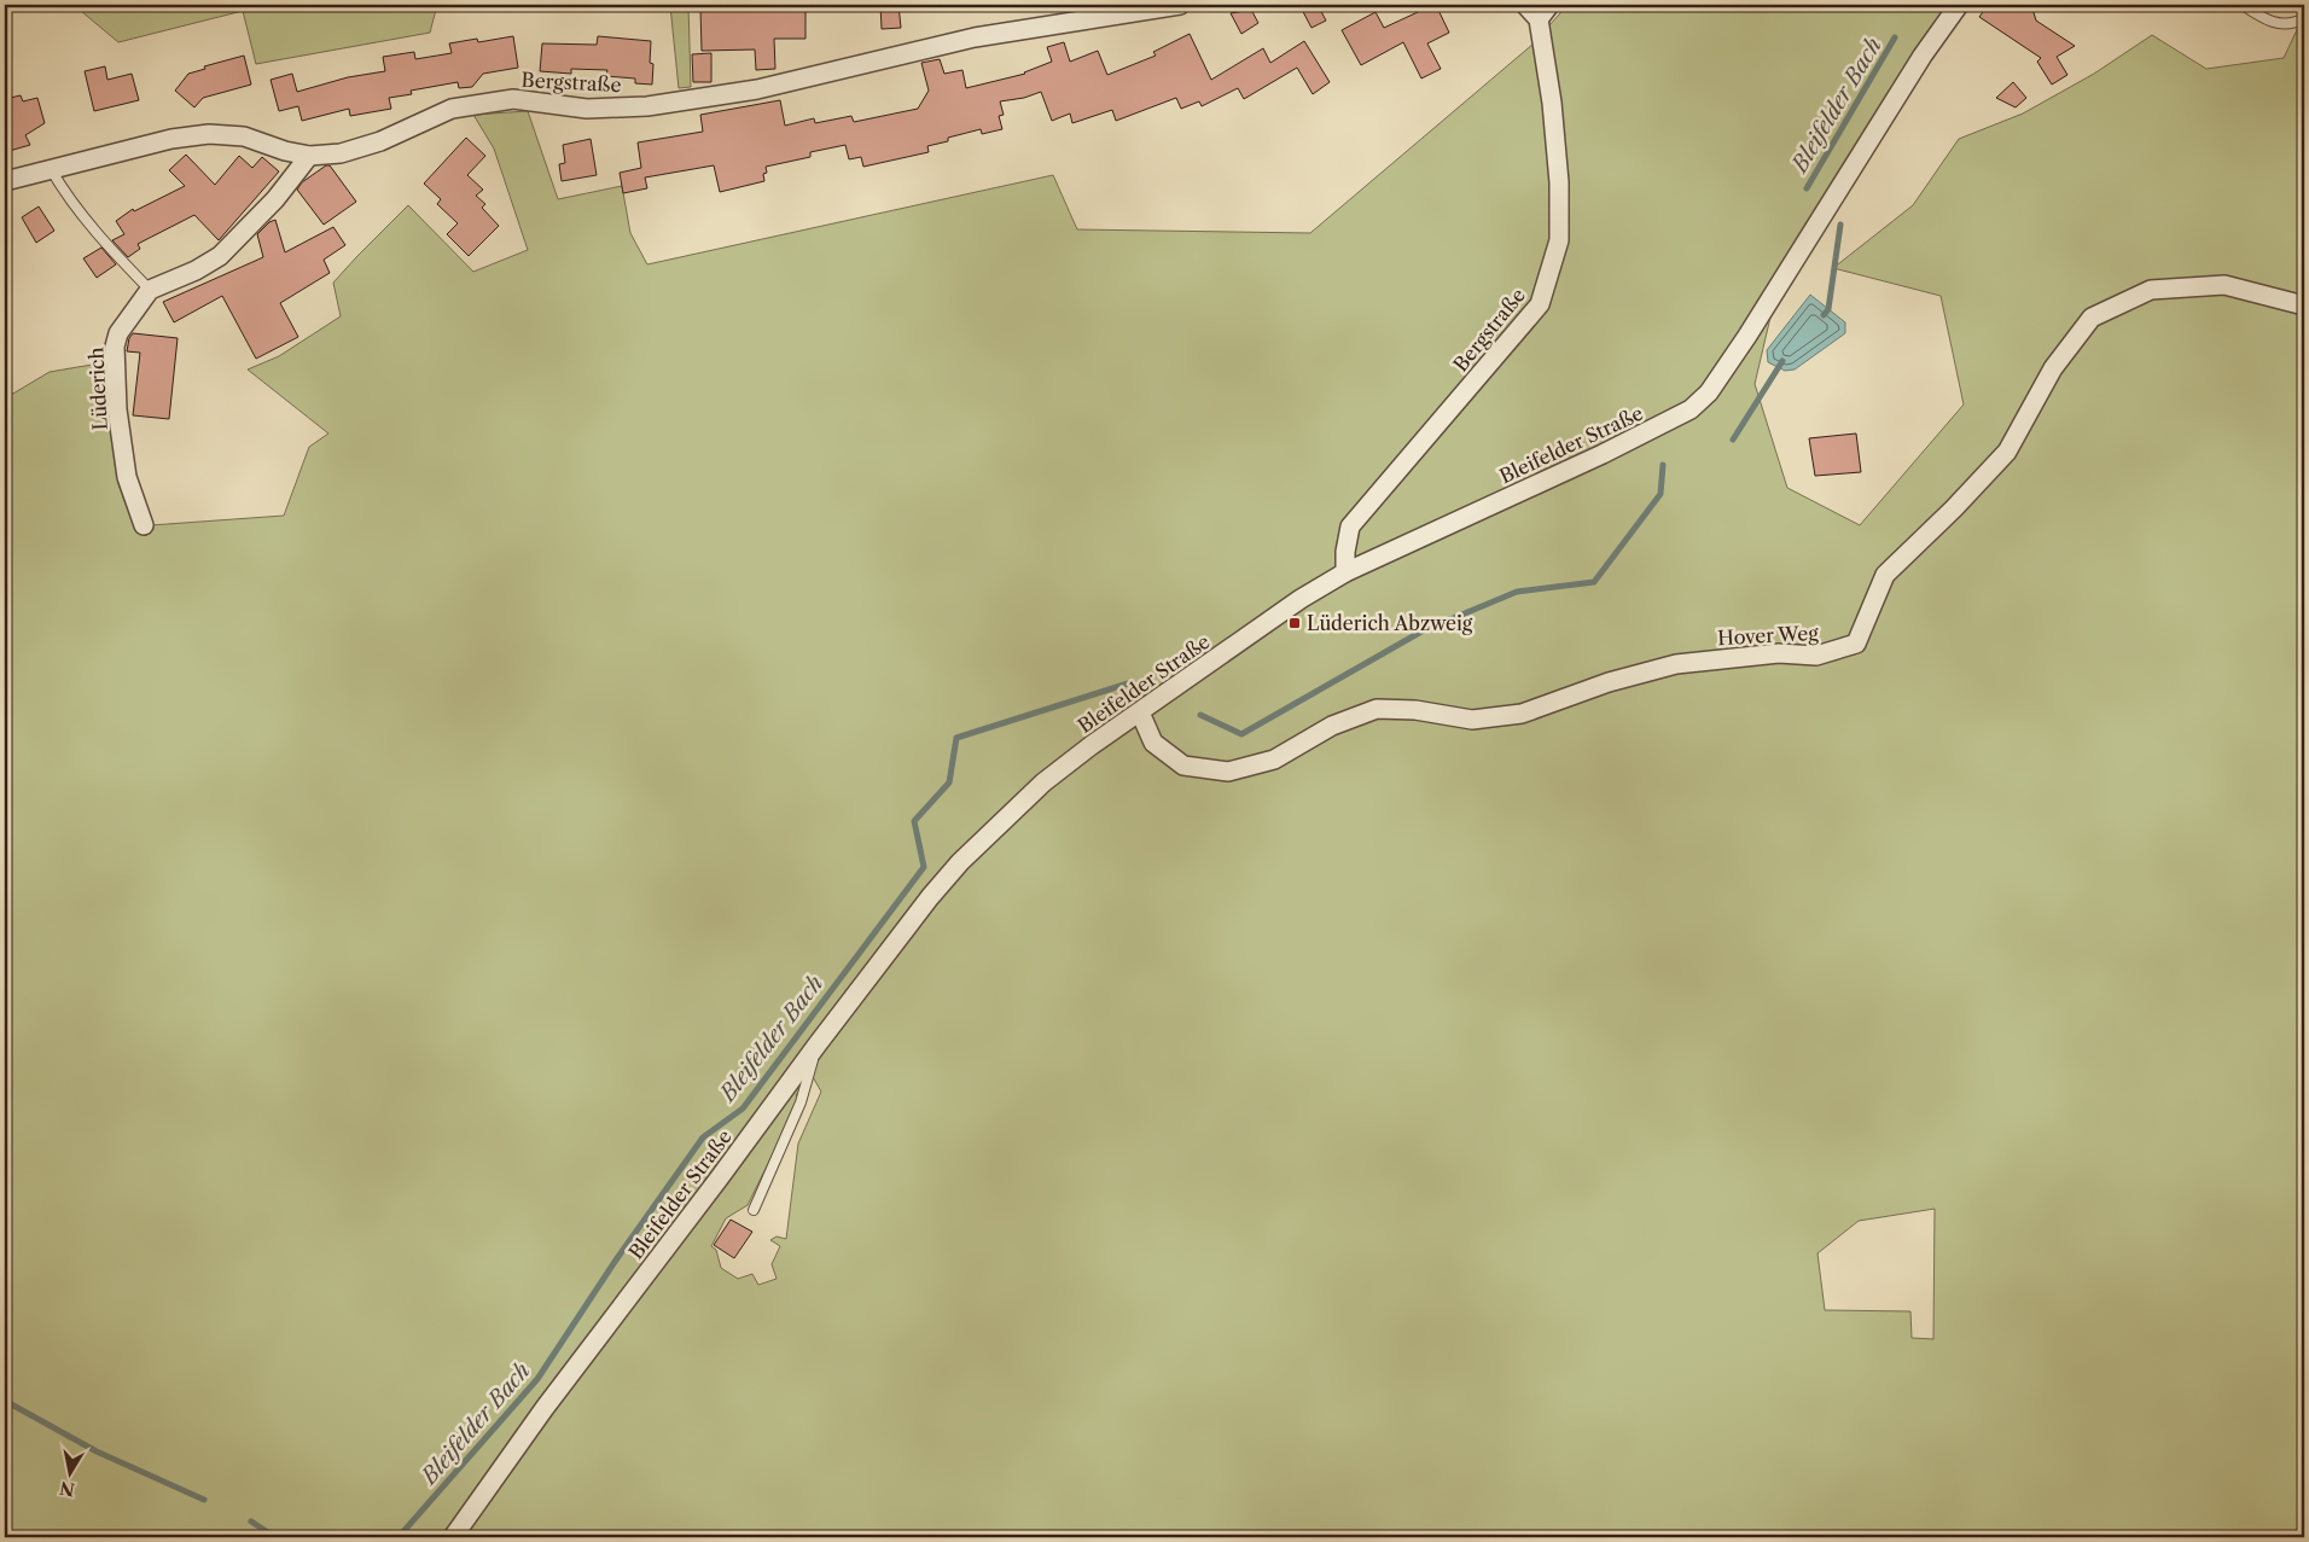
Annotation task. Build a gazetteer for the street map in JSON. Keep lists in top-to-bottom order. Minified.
{"streets":{"street":["Bergstraße","Lüderich","Bleifelder Straße","Hover Weg"]},"crossings":[["Bergstraße","Lüderich"],["Bergstraße","Bleifelder Straße"],["Bleifelder Straße","Hover Weg"]],"water":["Bleifelder Bach"],"places":{"transit":["Lüderich Abzweig"]},"north":"bottom"}
